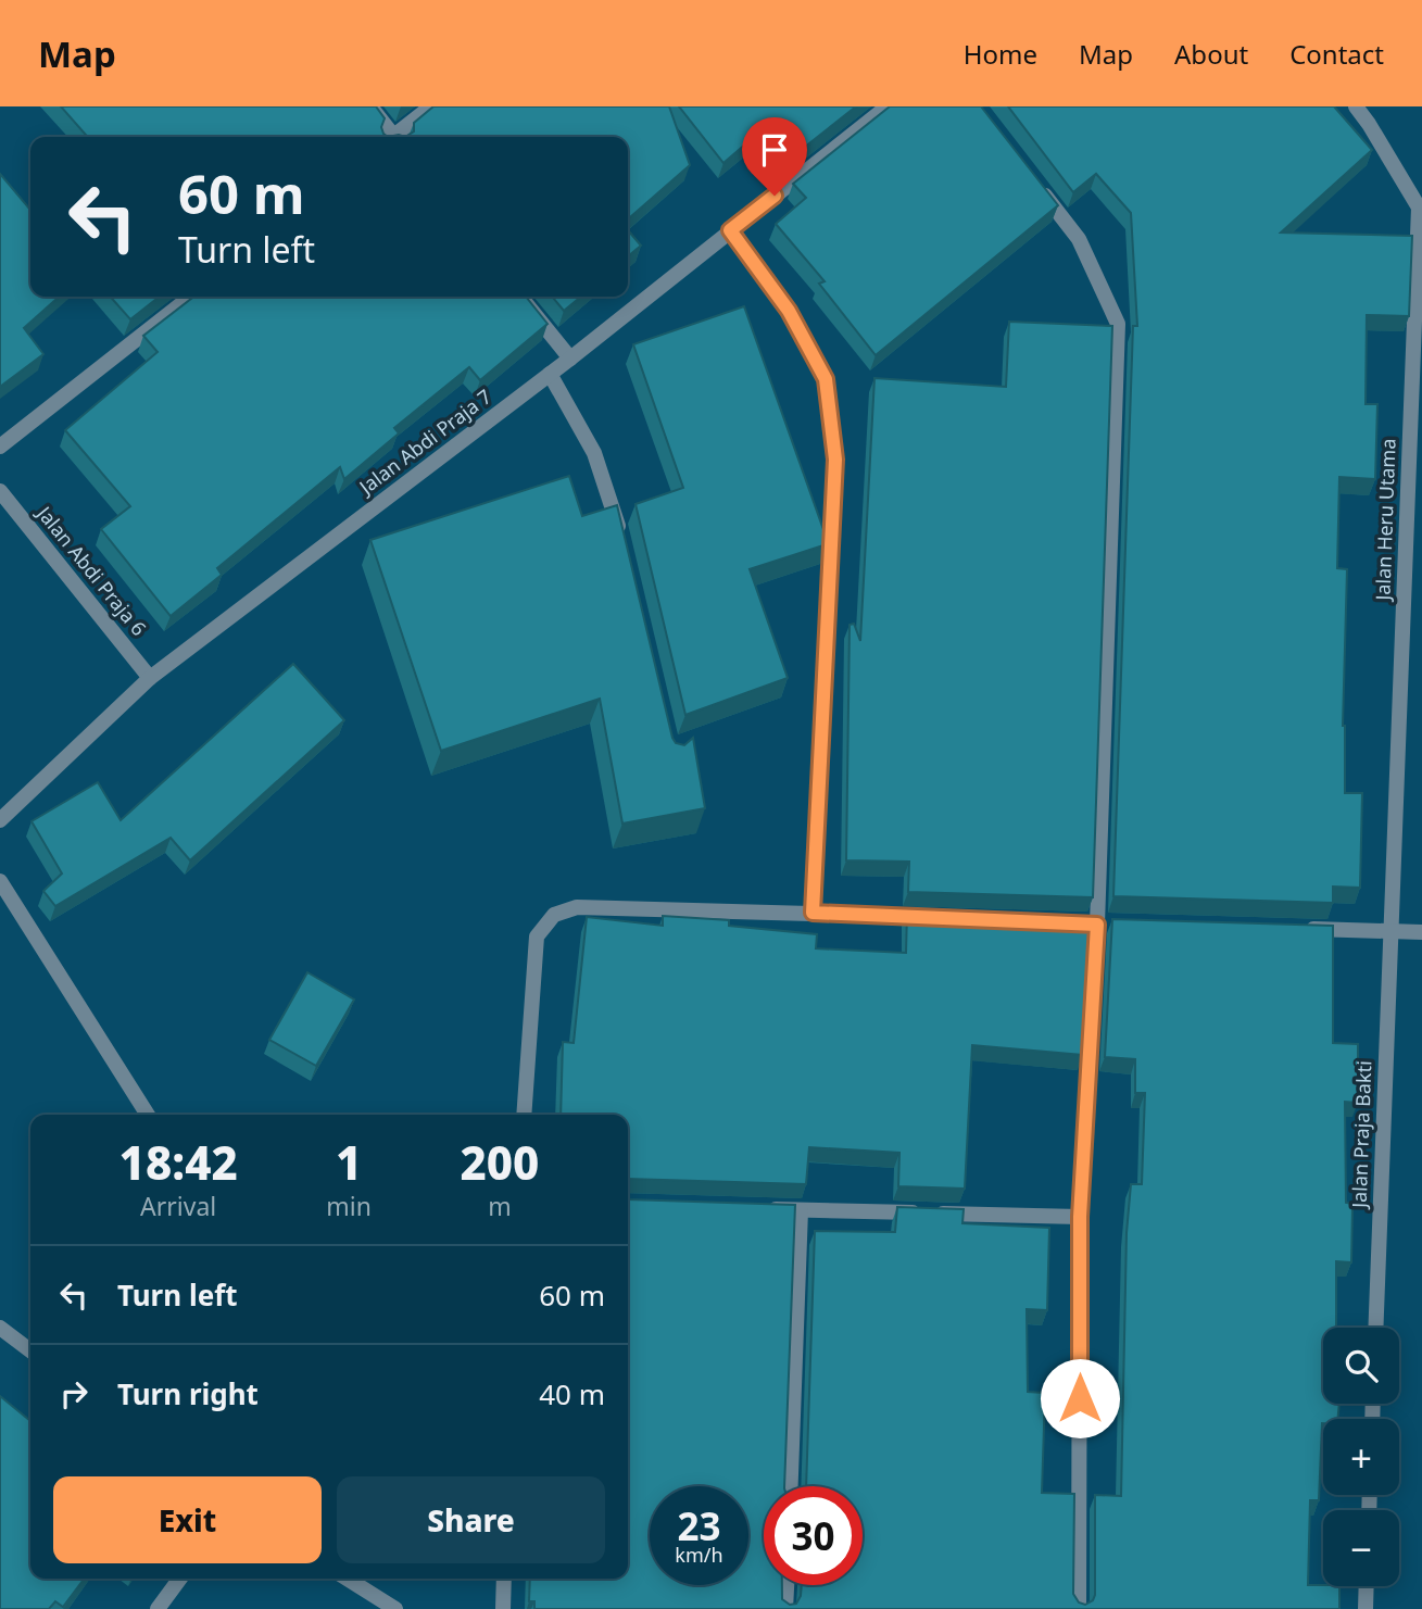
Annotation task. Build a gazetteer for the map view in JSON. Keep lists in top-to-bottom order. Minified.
{"streets":{"street":["Jalan Abdi Praja 7","Jalan Heru Utama","Jalan Abdi Praja 6","Jalan Praja Bakti"]},"crossings":[["Jalan Abdi Praja 7","Jalan Abdi Praja 6"],["Jalan Heru Utama","Jalan Praja Bakti"]],"page":{"header":"Map","nav":["Home","Map","About","Contact"],"turn":["60 m","Turn left"],"eta":["18:42","Arrival","1","min","200","m"],"list":[{"name":"Turn left","value":"60 m"},{"name":"Turn right","value":"40 m"}],"map_buttons":["+","−"],"buttons":["Exit","Share"],"speed":"23 km/h","limit":"30"}}
